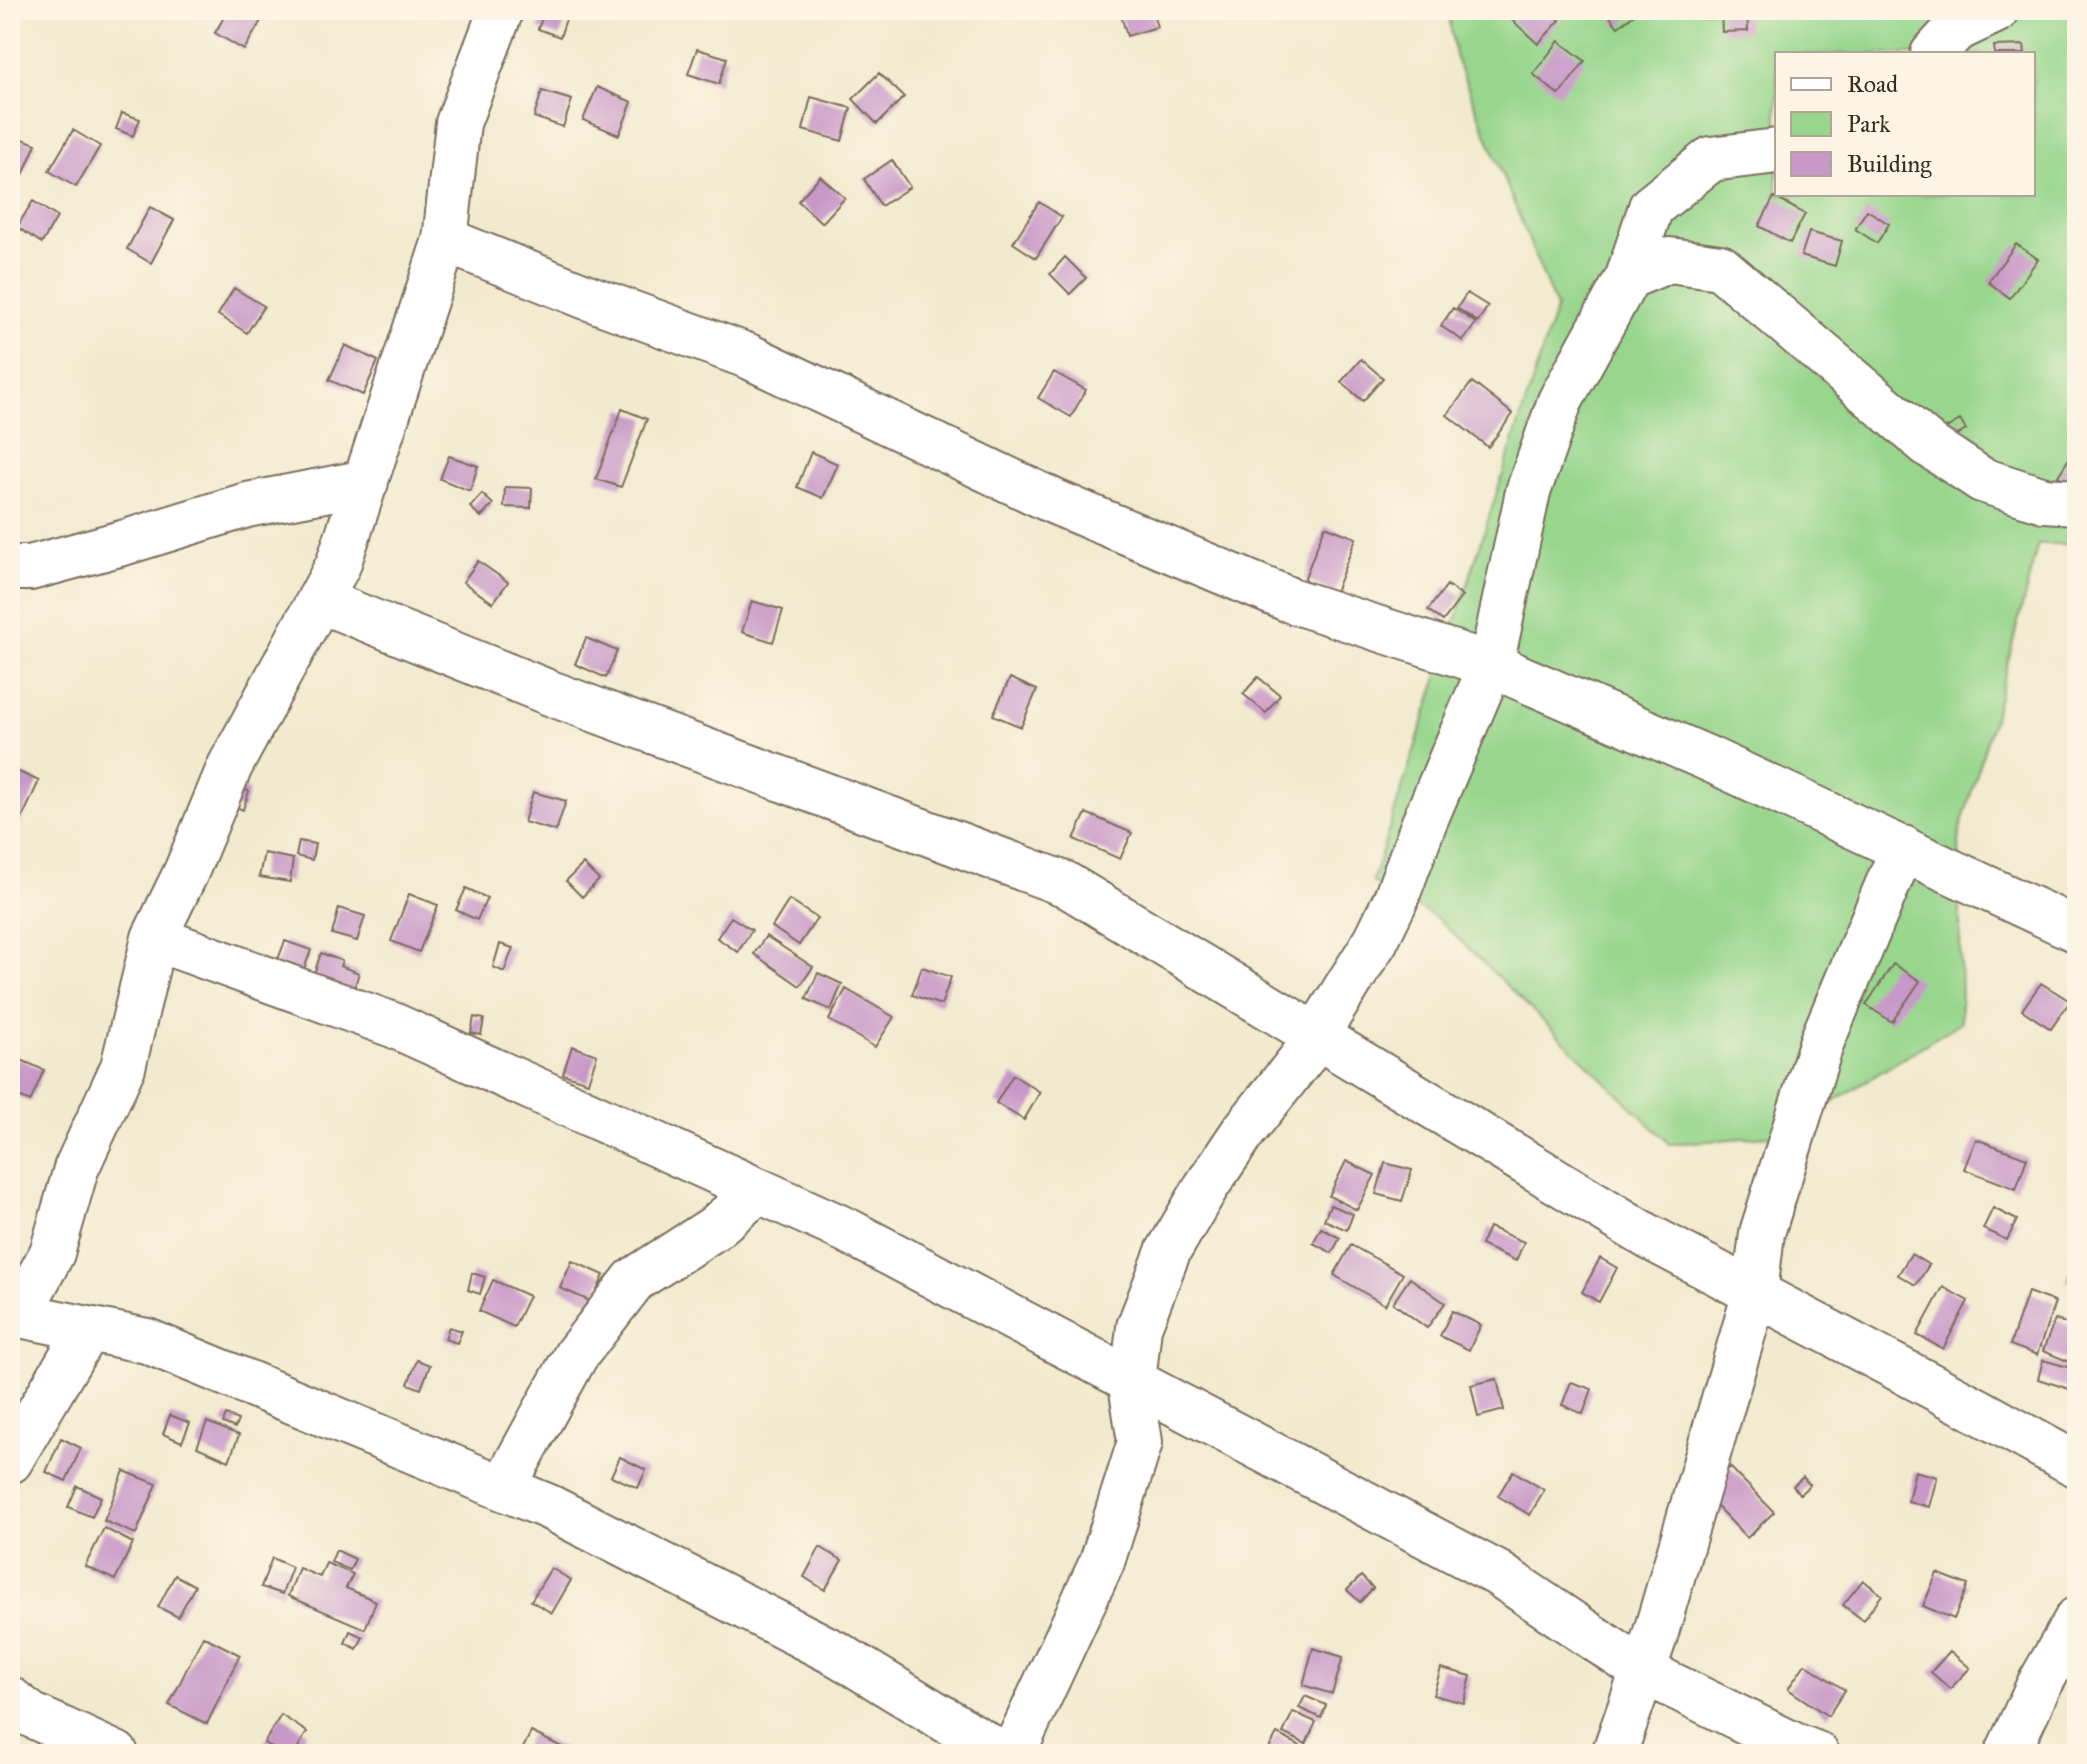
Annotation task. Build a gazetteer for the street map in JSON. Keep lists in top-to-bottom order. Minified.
{"legend":["Road","Park","Building"]}
